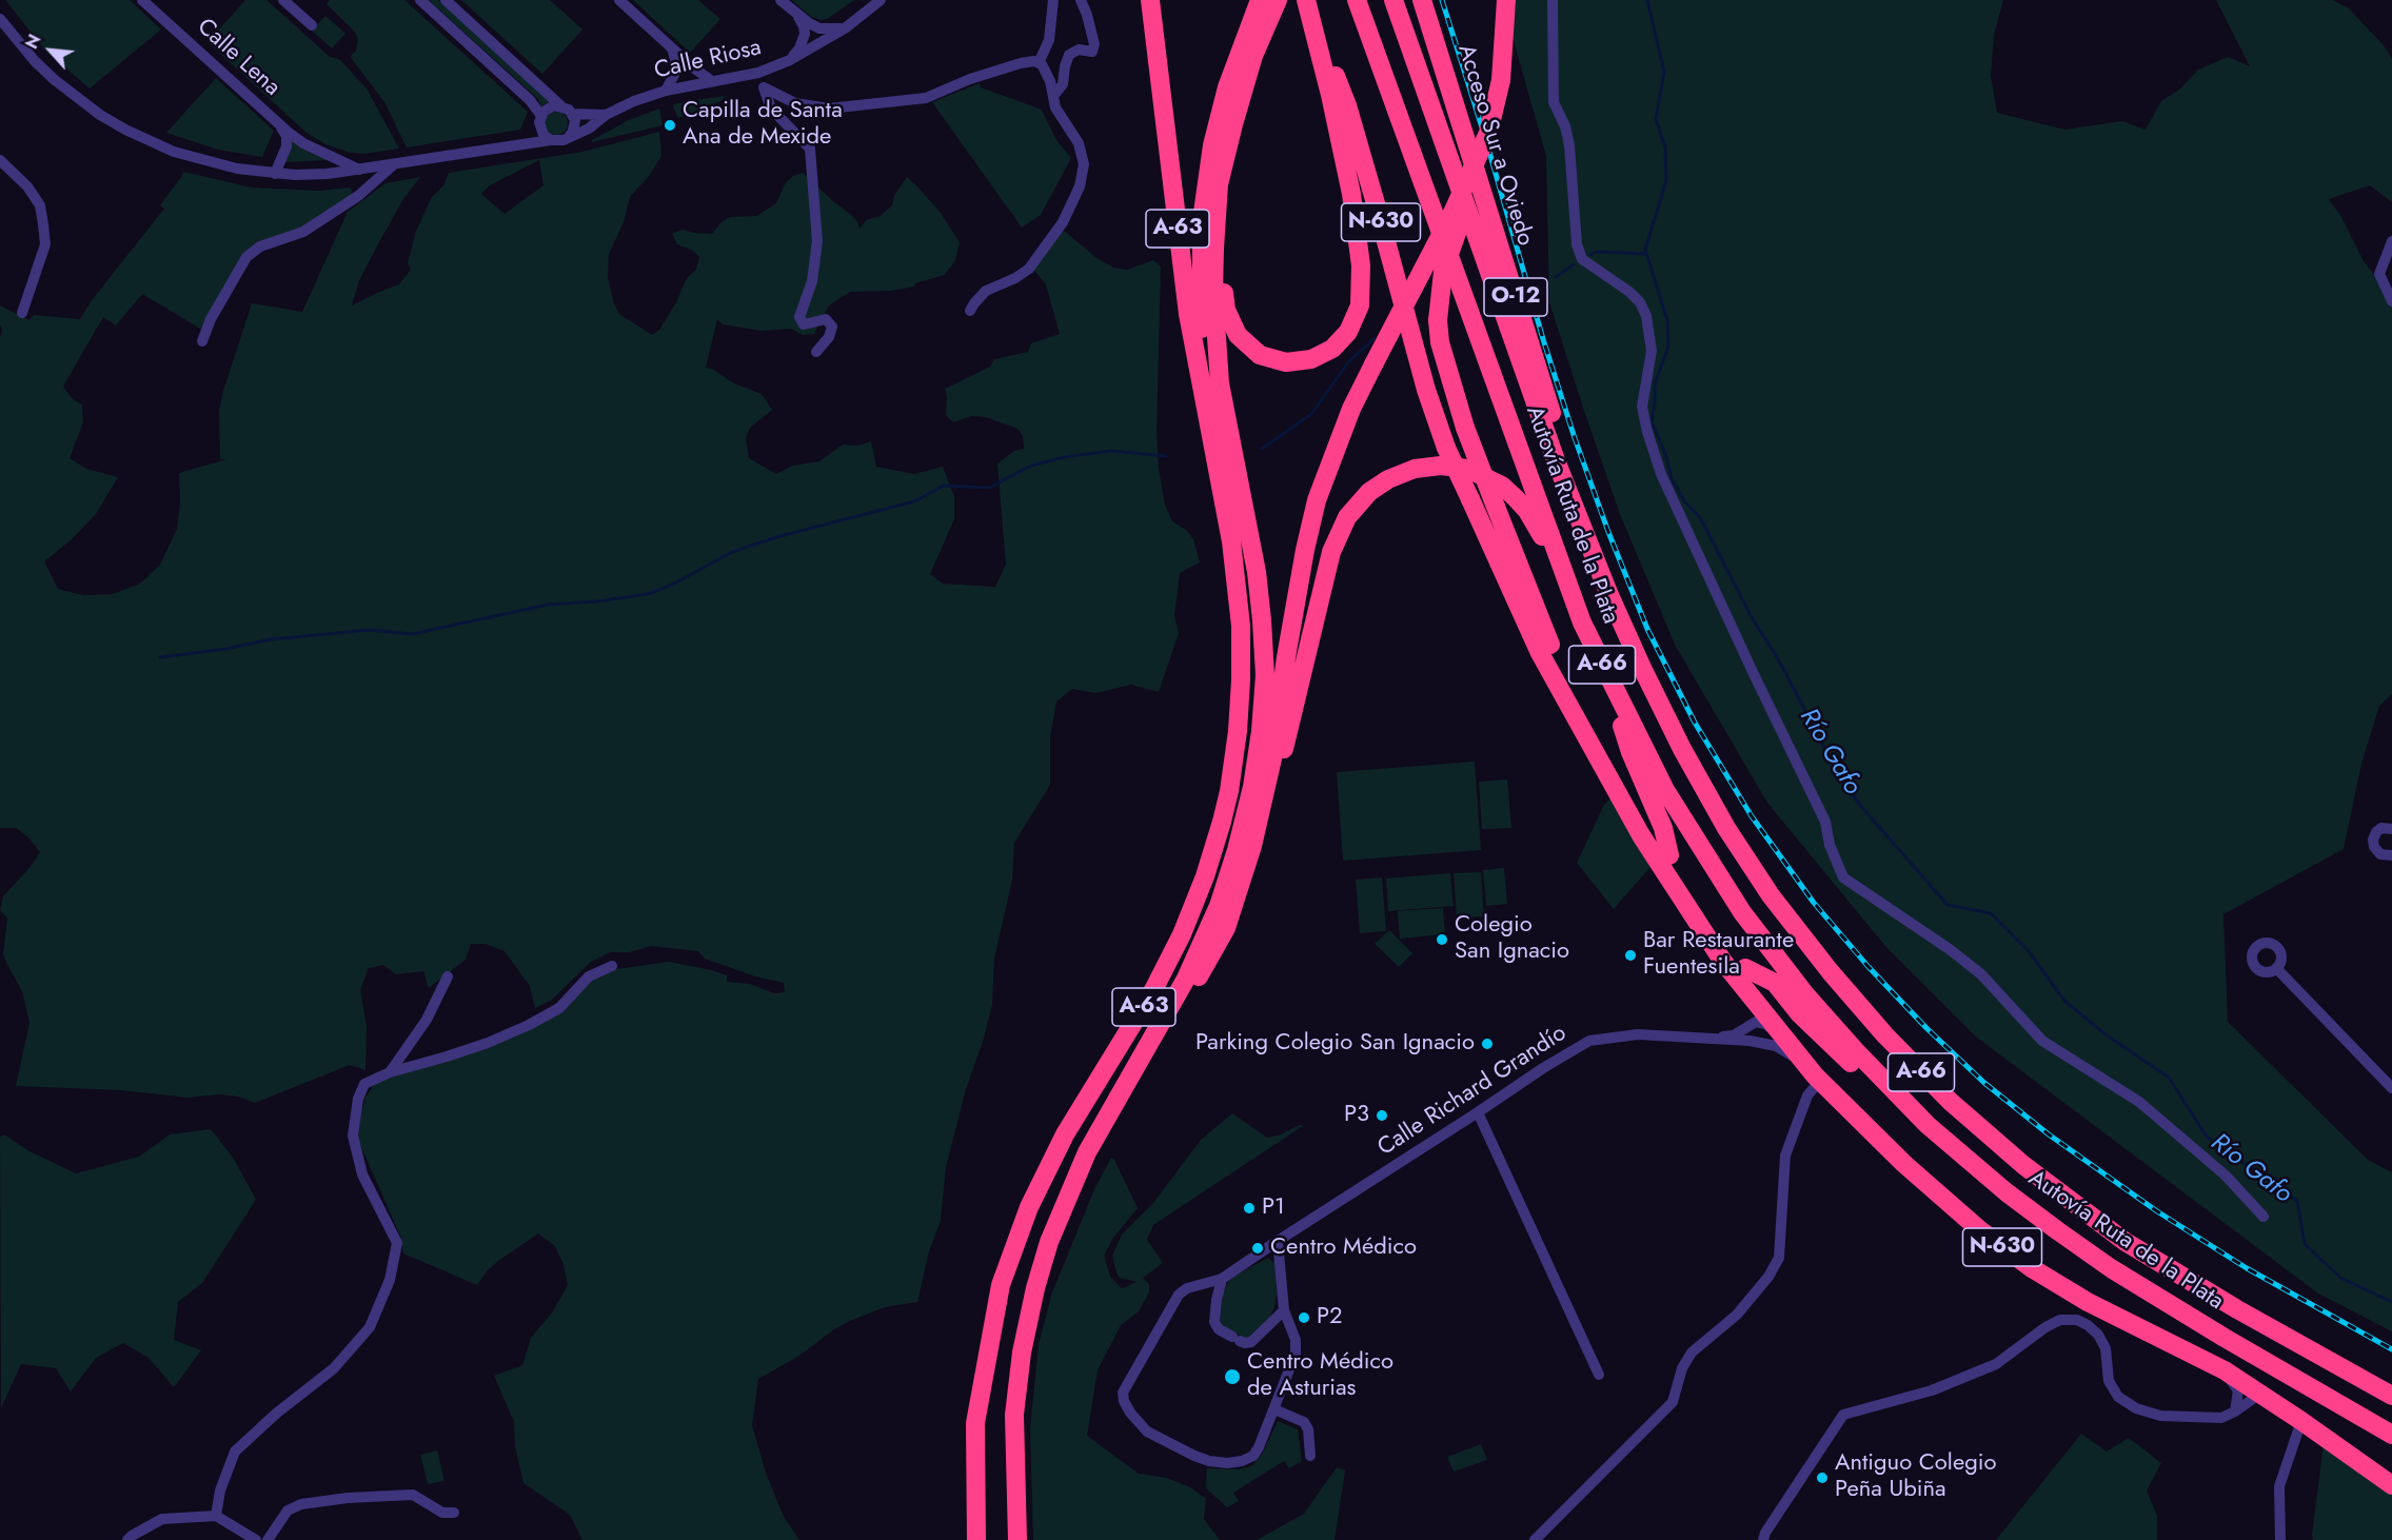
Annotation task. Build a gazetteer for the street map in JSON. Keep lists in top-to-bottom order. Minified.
{"streets":{"highway":["Acceso Sur a Oviedo","N-630","A-63","O-12","Autovía Ruta de la Plata","A-66"],"street":["Calle Lena","Calle Riosa","Calle Richard Grandío"]},"crossings":[["Acceso Sur a Oviedo","Autovía Ruta de la Plata"],["N-630","Calle Richard Grandío"]],"water":["Río Gafo"],"places":["Capilla de Santa Ana de Mexide","Colegio San Ignacio","Bar Restaurante Fuentesila","Parking Colegio San Ignacio","P3","P1","Centro Médico","P2","Centro Médico de Asturias","Antiguo Colegio Peña Ubiña"],"north":"top left"}
